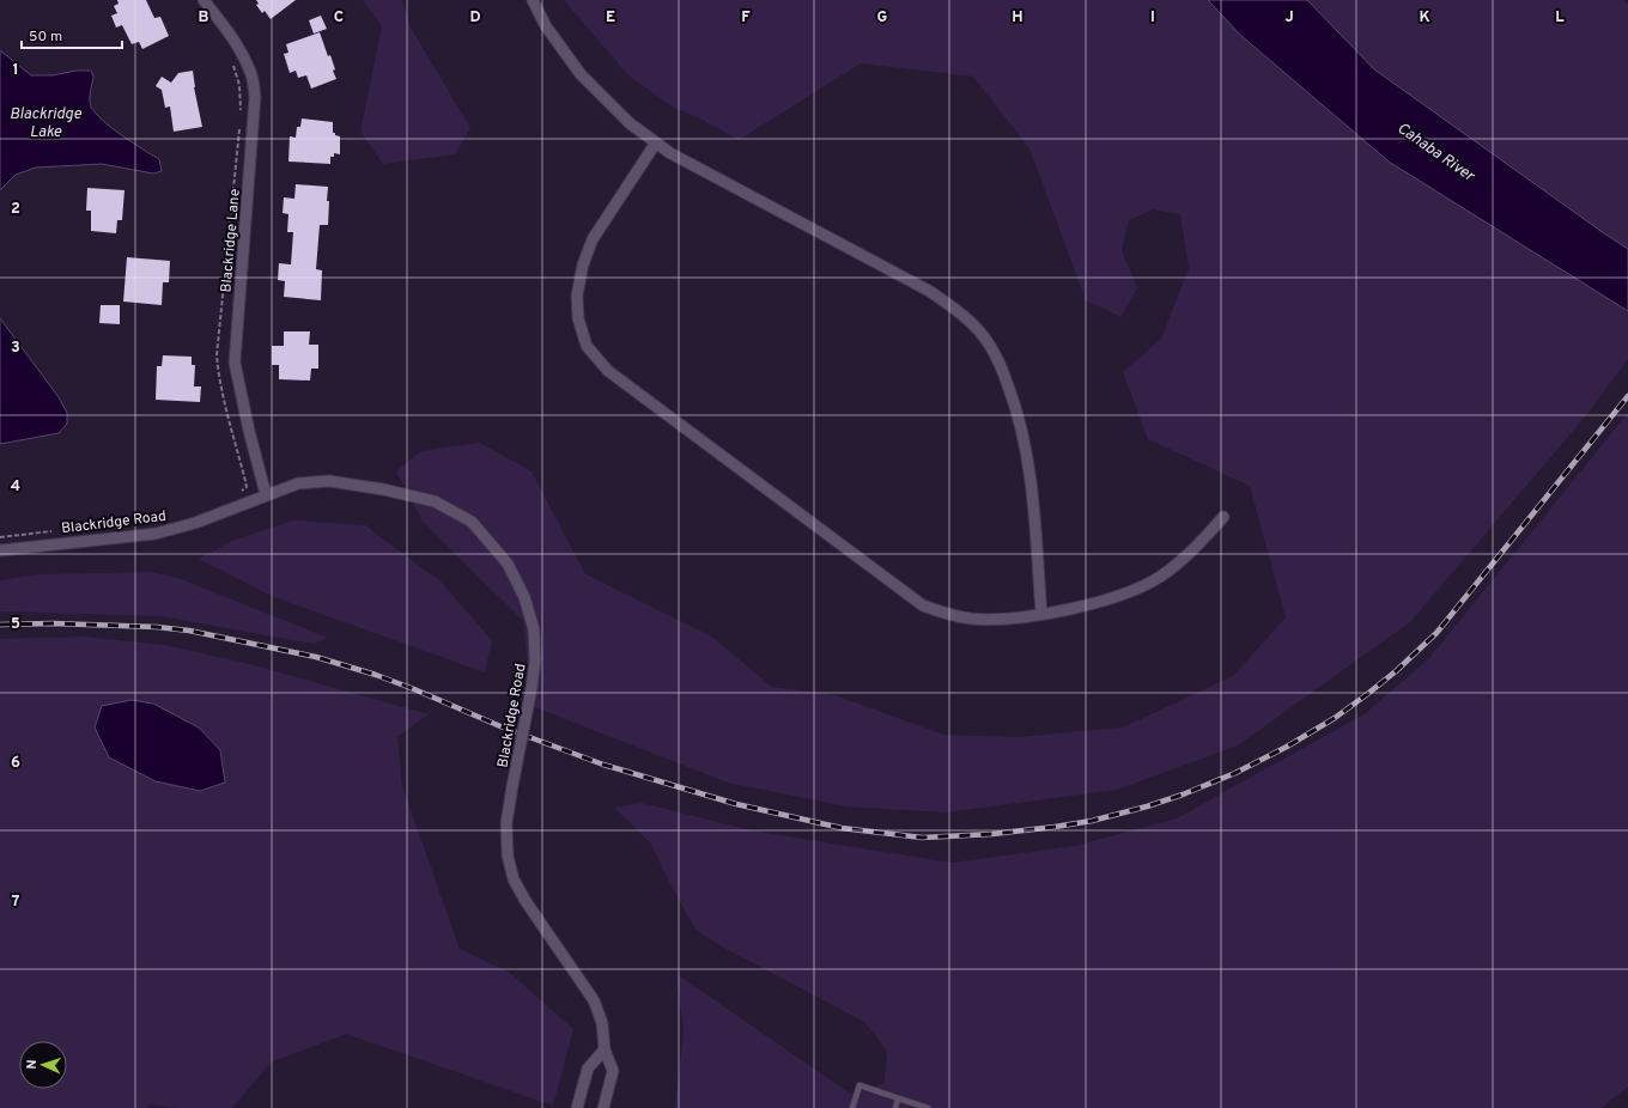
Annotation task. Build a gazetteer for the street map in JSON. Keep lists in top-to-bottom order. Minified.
{"streets":{"street":["Blackridge Lane","Blackridge Road"]},"crossings":[["Blackridge Lane","Blackridge Road"]],"water":["Blackridge Lake","Cahaba River"],"scale_bar":"50 m","north":"left","grid":{"columns":["B","C","D","E","F","G","H","I","J","K","L"],"rows":["1","2","3","4","5","6","7"]}}
